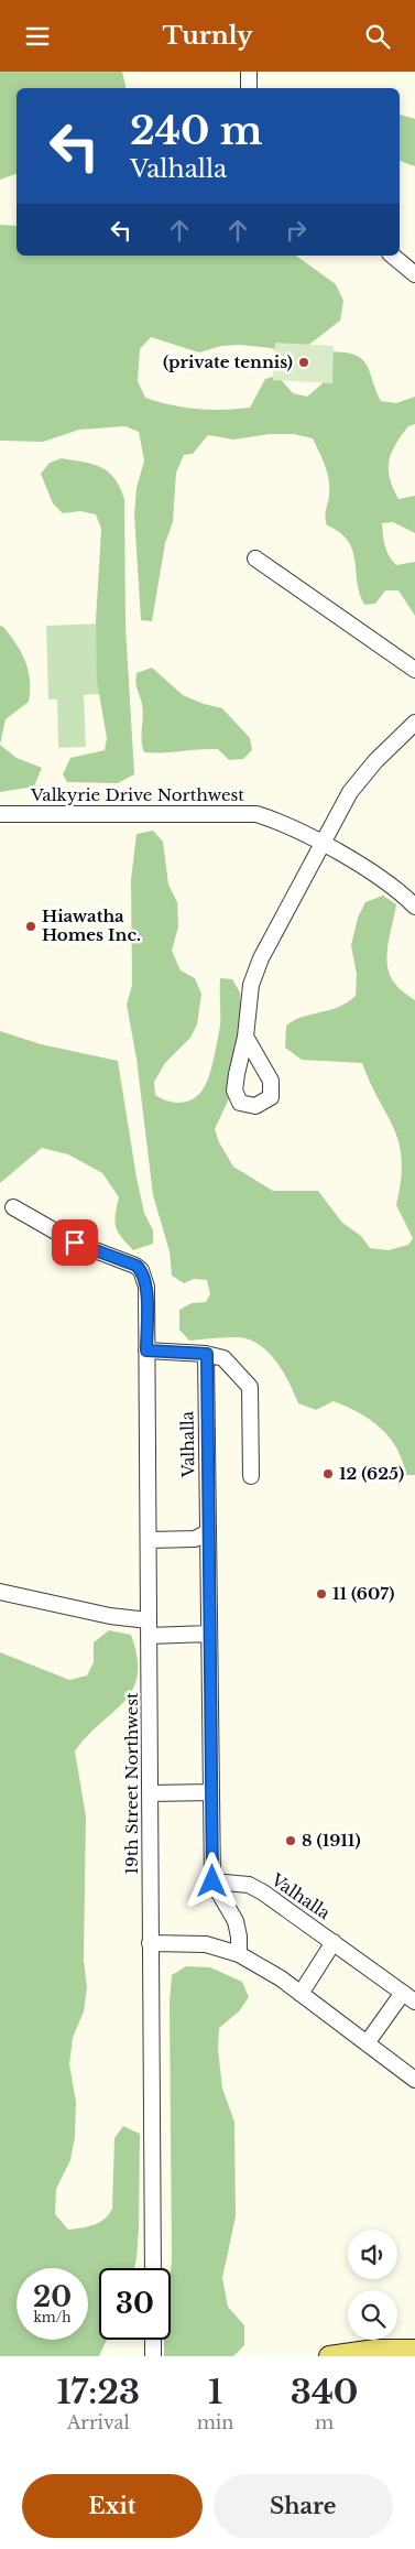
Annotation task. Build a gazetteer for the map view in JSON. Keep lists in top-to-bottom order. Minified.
{"streets":{"street":["Valkyrie Drive Northwest","Valhalla","19th Street Northwest"]},"places":["(private tennis)","Hiawatha Homes Inc.","12 (625)","11 (607)","8 (1911)"],"page":{"header":"Turnly","turn":["240 m","Valhalla"],"speed":"20 km/h","limit":"30","eta":["17:23","Arrival","1","min","340","m"],"buttons":["Exit","Share"]}}
